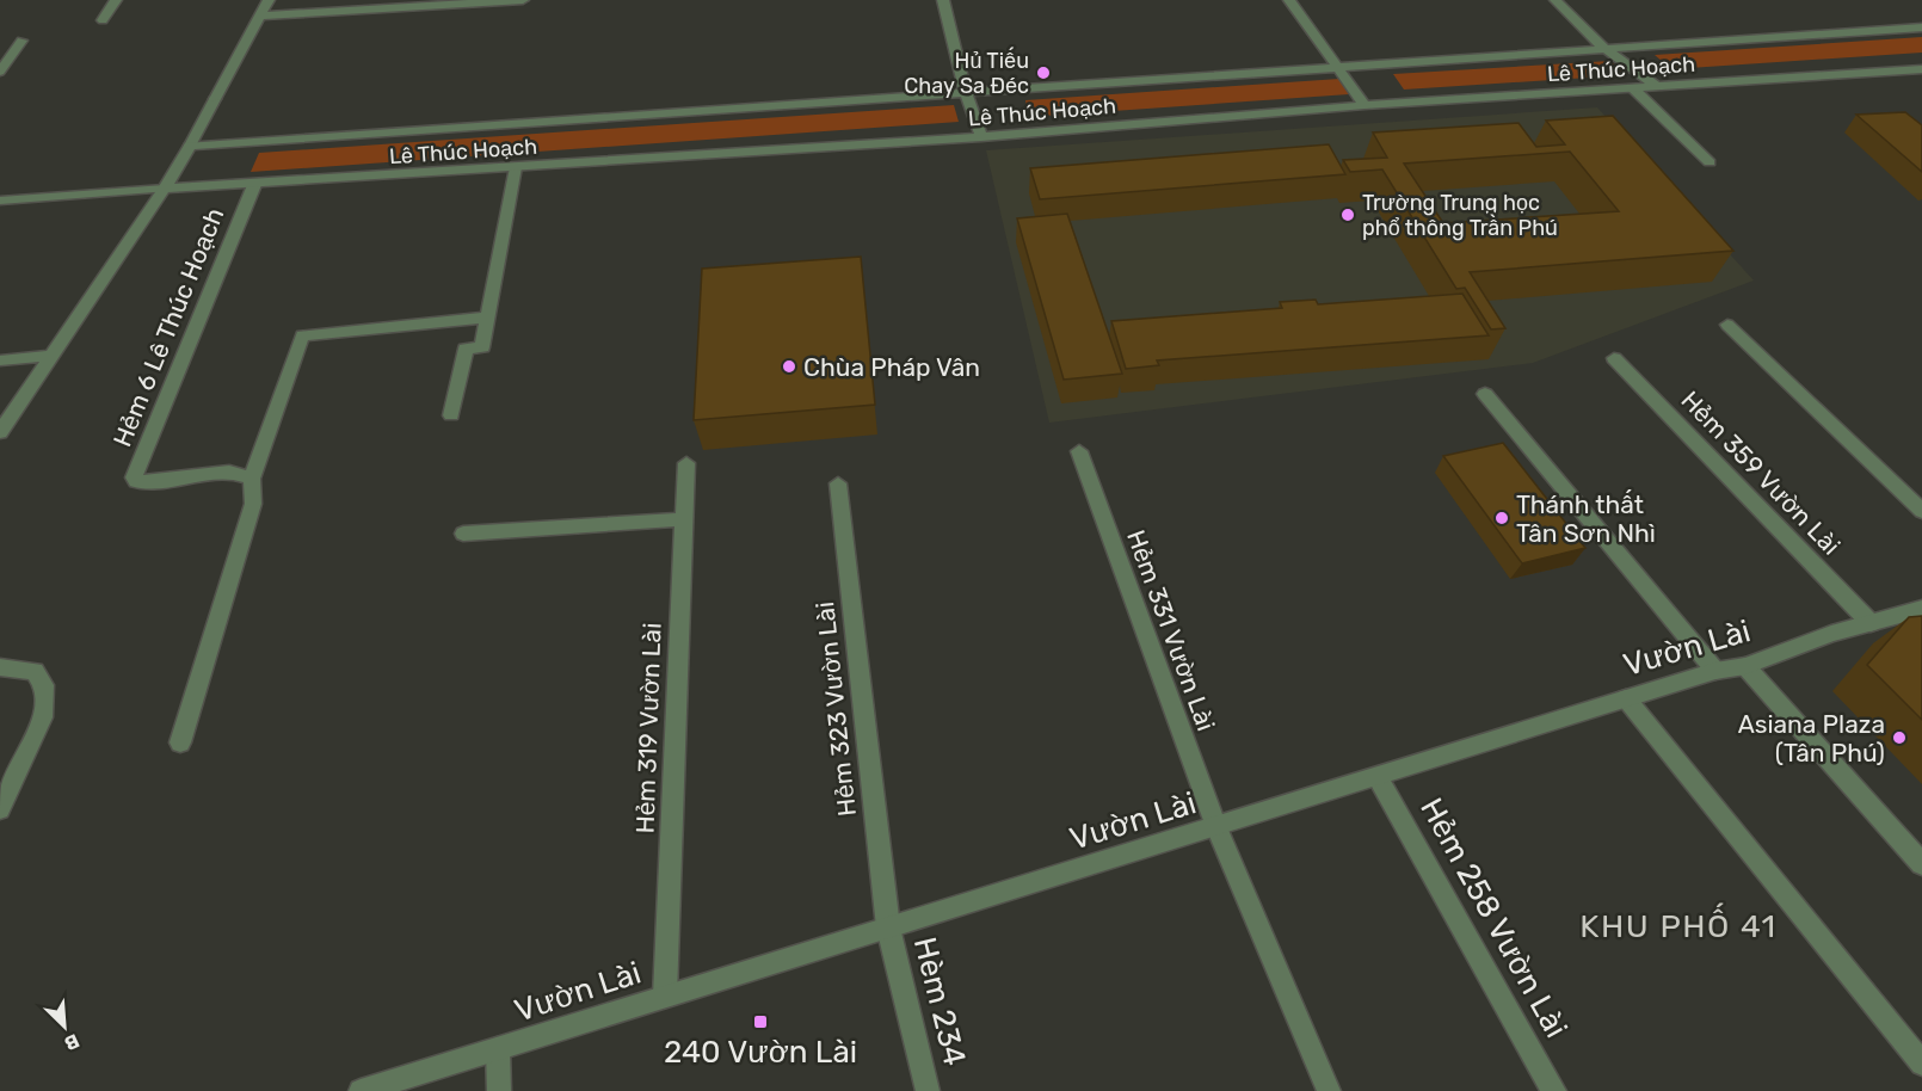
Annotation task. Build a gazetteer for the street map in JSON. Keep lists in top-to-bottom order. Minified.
{"streets":{"street":["Lê Thúc Hoạch","Hẻm 6 Lê Thúc Hoạch","Hẻm 359 Vườn Lài","Hẻm 331 Vườn Lài","Vườn Lài","Hẻm 323 Vườn Lài","Hẻm 319 Vườn Lài","Hẻm 258 Vườn Lài","Hèm 234"]},"crossings":[["Lê Thúc Hoạch","Hẻm 6 Lê Thúc Hoạch"],["Hẻm 359 Vườn Lài","Vườn Lài"],["Hẻm 331 Vườn Lài","Vườn Lài"],["Vườn Lài","Hẻm 323 Vườn Lài"],["Vườn Lài","Hẻm 319 Vườn Lài"],["Vườn Lài","Hẻm 258 Vườn Lài"],["Vườn Lài","Hèm 234"],["Hẻm 323 Vườn Lài","Hèm 234"]],"districts":["KHU PHỐ 41"],"places":{"other":["Hủ Tiếu Chay Sa Đéc","Trường Trung học phổ thông Trần Phú","Chùa Pháp Vân","Thánh thất Tân Sơn Nhì","Asiana Plaza (Tân Phú)"],"transit":["240 Vườn Lài"]},"north":"bottom right"}
